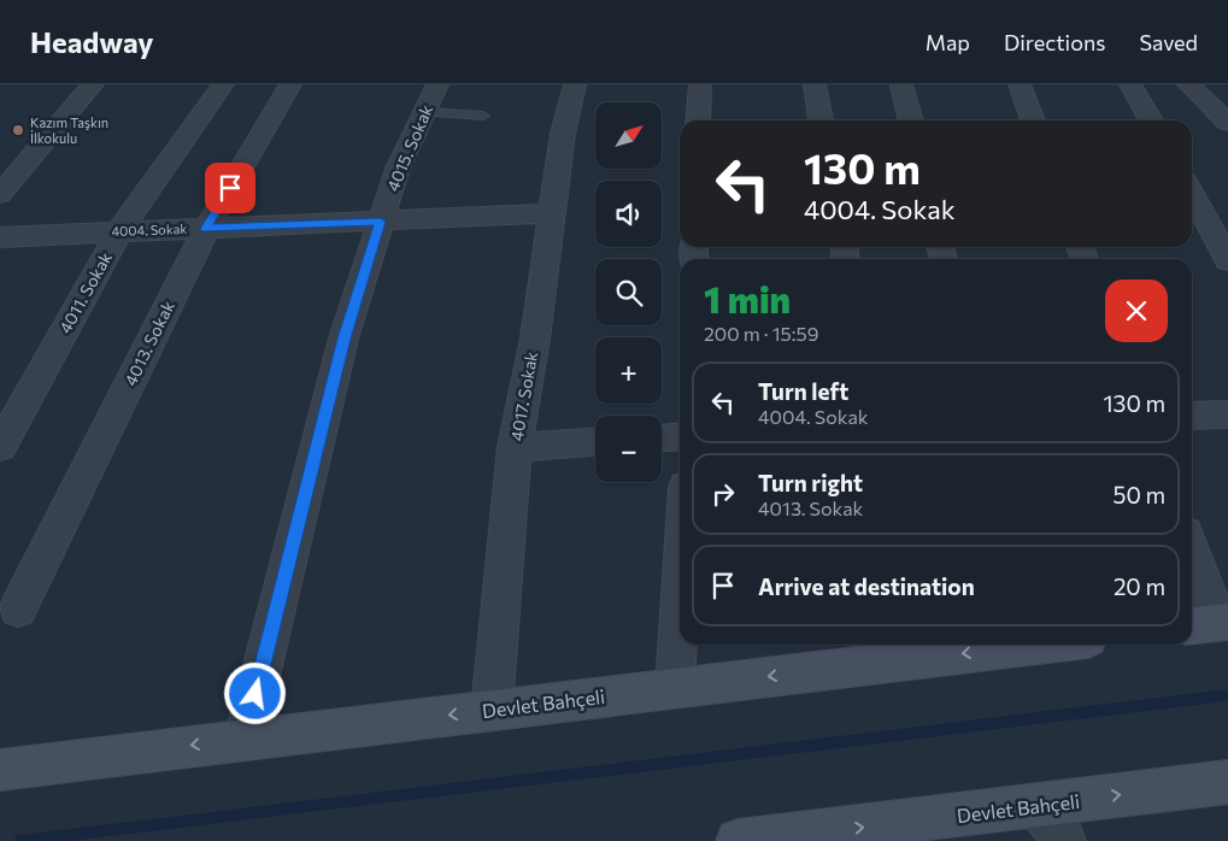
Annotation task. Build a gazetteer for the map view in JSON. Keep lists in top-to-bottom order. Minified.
{"streets":{"street":["4015. Sokak","4004. Sokak","4011. Sokak","4013. Sokak","4017. Sokak","Devlet Bahçeli"]},"crossings":[["4015. Sokak","4004. Sokak"],["4015. Sokak","Devlet Bahçeli"],["4004. Sokak","4011. Sokak"],["4004. Sokak","4013. Sokak"],["4004. Sokak","4017. Sokak"],["4017. Sokak","Devlet Bahçeli"]],"places":["Kazım Taşkın İlkokulu"],"north":"top right","page":{"header":"Headway","nav":["Map","Directions","Saved"],"map_buttons":["+","−"],"turn":["130 m","4004. Sokak"],"heading":["1 min","200 m · 15:59"],"list":[{"name":"Turn left","note":"4004. Sokak","value":"130 m"},{"name":"Turn right","note":"4013. Sokak","value":"50 m"},{"name":"Arrive at destination","value":"20 m"}]}}
